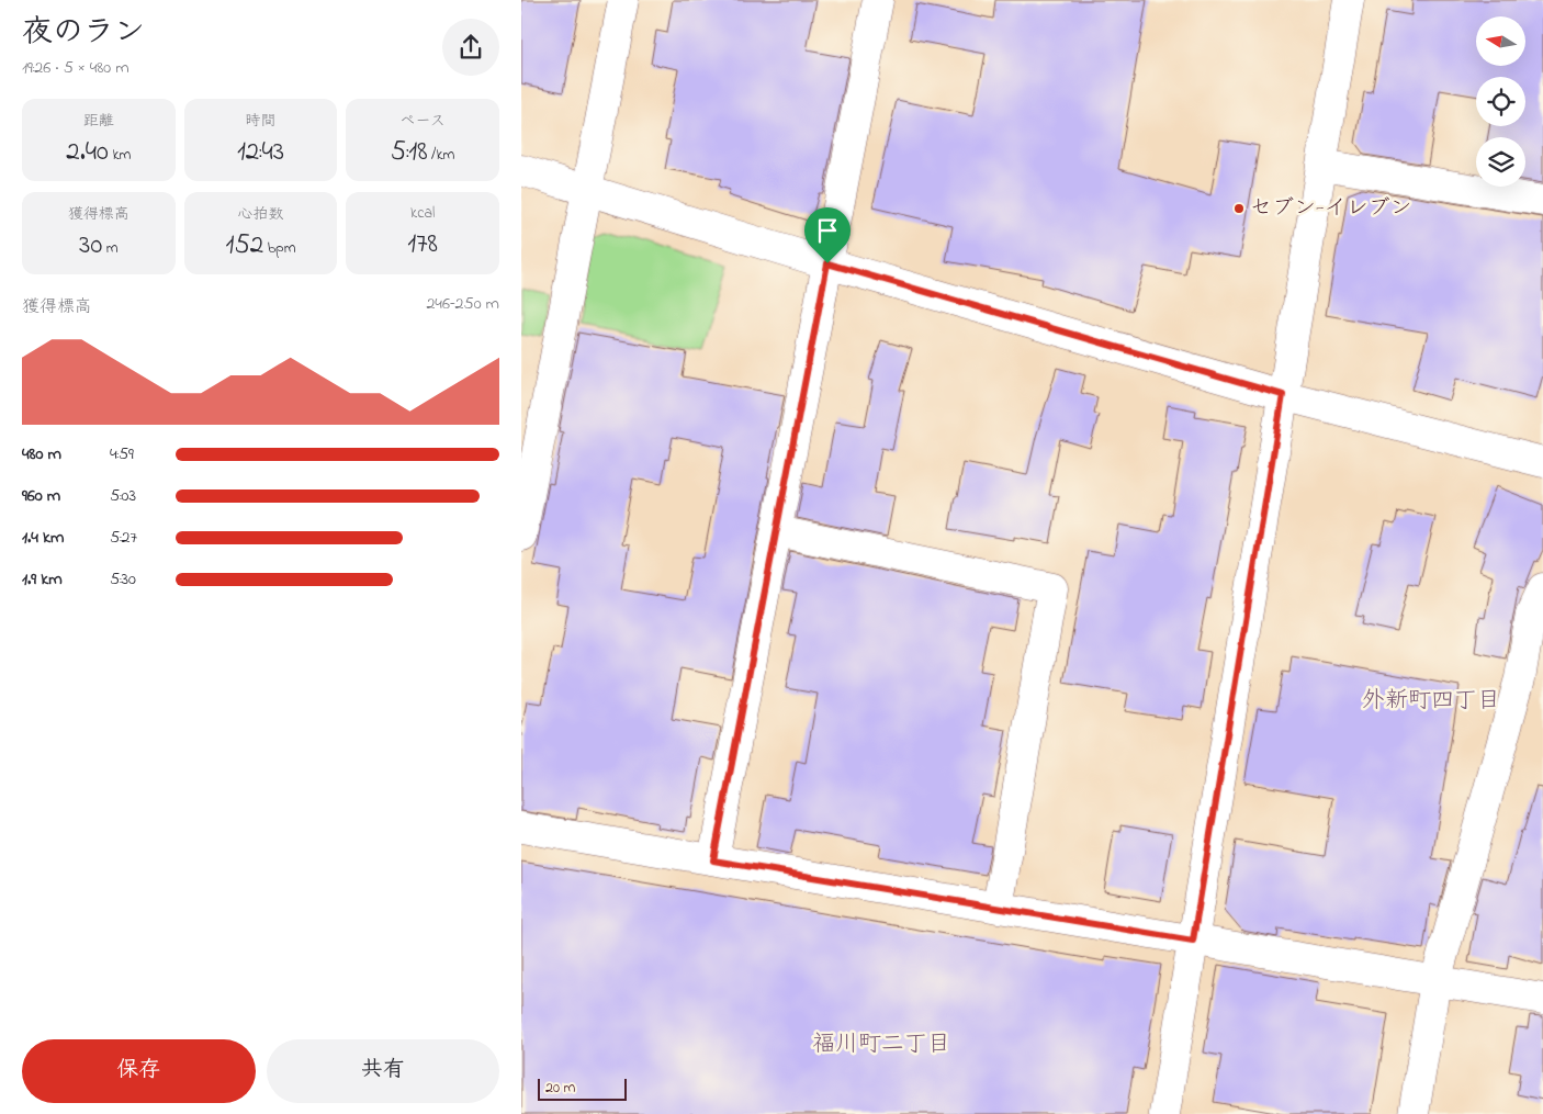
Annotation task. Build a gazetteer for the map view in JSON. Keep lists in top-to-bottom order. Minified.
{"districts":["外新町四丁目","福川町二丁目"],"places":["セブン-イレブン"],"scale_bar":"20 m","north":"left","page":{"heading":["夜のラン","19:26 · 5 × 480 m"],"stats":[["距離","2.40 km"],["時間","12:43"],["ペース","5:18 /km"],["獲得標高","30 m"],["心拍数","152 bpm"],["kcal","178"]],"chart":["獲得標高","246–250 m"],"list":[{"name":"480 m","note":"4:59"},{"name":"960 m","note":"5:03"},{"name":"1.4 km","note":"5:27"},{"name":"1.9 km","note":"5:30"}],"buttons":["保存","共有"],"scale":"20 m"}}
